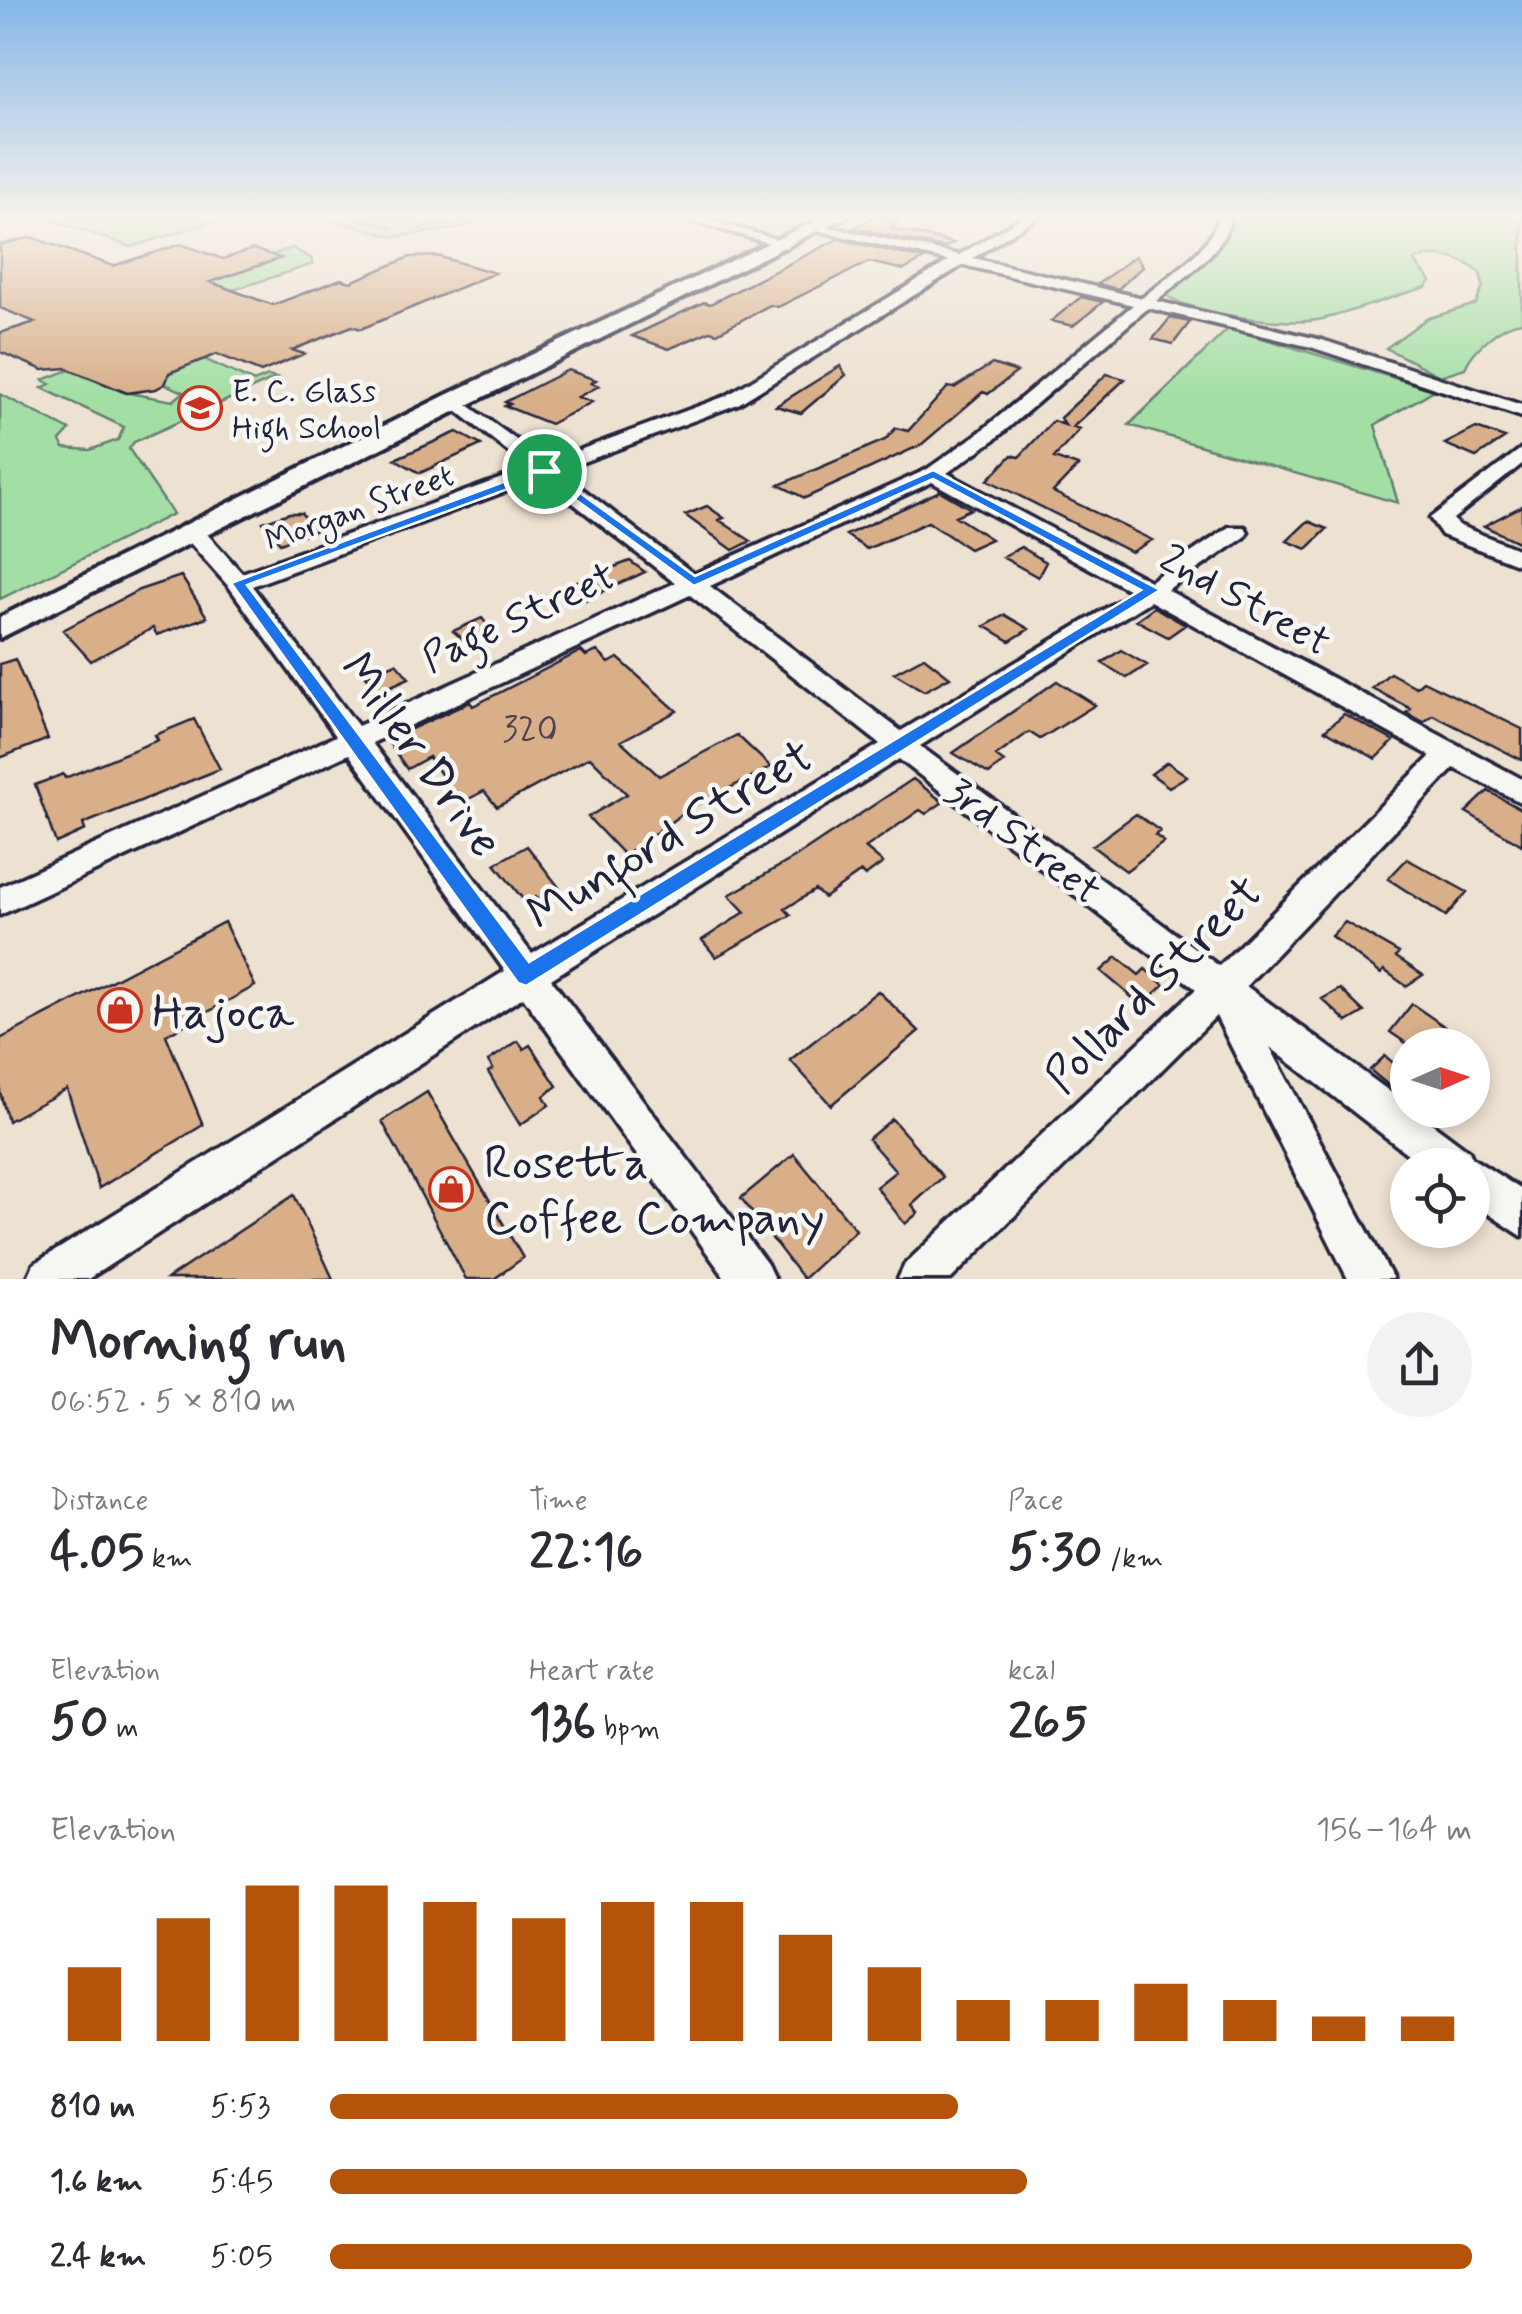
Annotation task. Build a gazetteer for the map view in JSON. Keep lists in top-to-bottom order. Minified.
{"streets":{"street":["Morgan Street","2nd Street","Page Street","Miller Drive","Munford Street","3rd Street","Pollard Street"]},"crossings":[["Morgan Street","Miller Drive"],["Morgan Street","3rd Street"],["2nd Street","Page Street"],["2nd Street","Munford Street"],["2nd Street","Pollard Street"],["Page Street","Miller Drive"],["Page Street","3rd Street"],["Miller Drive","Munford Street"],["Munford Street","3rd Street"],["3rd Street","Pollard Street"]],"places":{"school or university":["E. C. Glass High School"],"shop":["Hajoca","Rosetta Coffee Company"]},"house_numbers":["320"],"north":"right","page":{"heading":["Morning run","06:52 · 5 × 810 m"],"stats":[["Distance","4.05 km"],["Time","22:16"],["Pace","5:30 /km"],["Elevation","50 m"],["Heart rate","136 bpm"],["kcal","265"]],"chart":["Elevation","156–164 m"],"list":[{"name":"810 m","note":"5:53"},{"name":"1.6 km","note":"5:45"},{"name":"2.4 km","note":"5:05"}]}}
